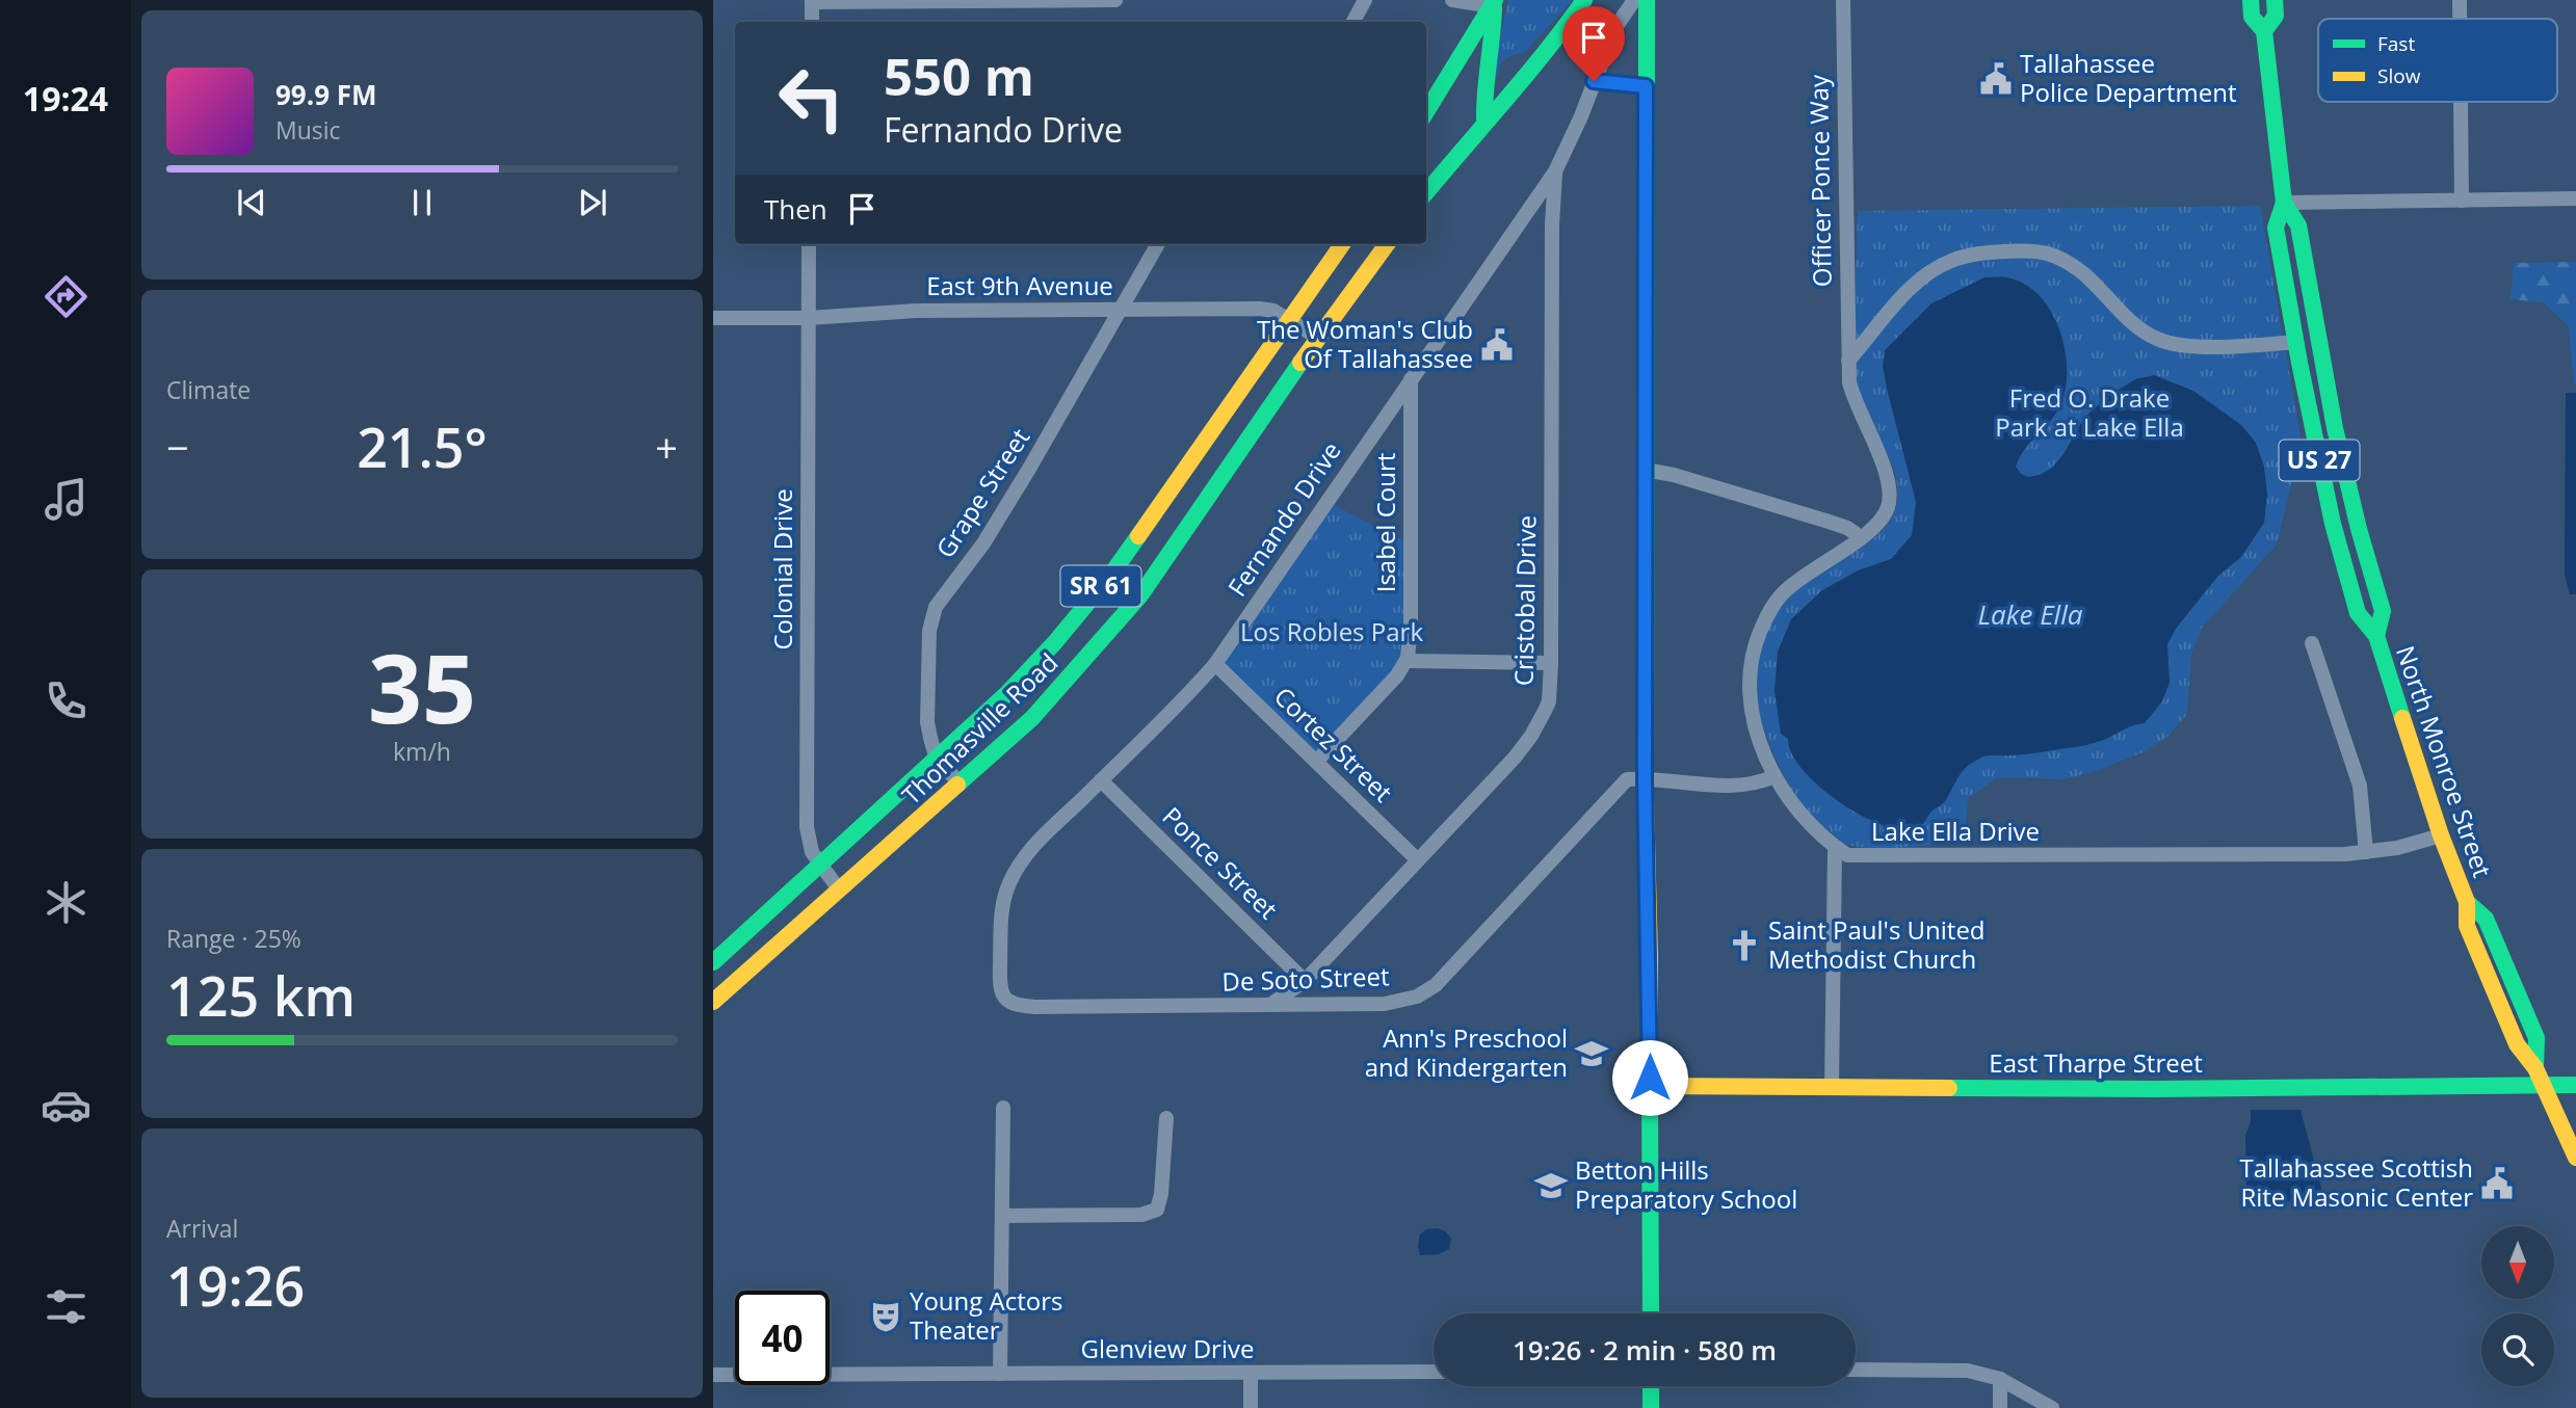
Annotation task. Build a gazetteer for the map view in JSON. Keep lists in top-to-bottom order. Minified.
{"streets":{"main road":["US 27","SR 61","Thomasville Road","North Monroe Street","East Tharpe Street"],"street":["Officer Ponce Way","East 9th Avenue","Grape Street","Fernando Drive","Isabel Court","Colonial Drive","Cristobal Drive","Cortez Street","Lake Ella Drive","Ponce Street","De Soto Street","Glenview Drive"]},"crossings":[["Officer Ponce Way","Lake Ella Drive"],["East 9th Avenue","Grape Street"],["East 9th Avenue","Colonial Drive"],["East 9th Avenue","Thomasville Road"],["Grape Street","Thomasville Road"],["Fernando Drive","Isabel Court"],["Fernando Drive","Cristobal Drive"],["Fernando Drive","Cortez Street"],["Fernando Drive","Ponce Street"],["Fernando Drive","De Soto Street"],["Colonial Drive","Thomasville Road"],["Cristobal Drive","Cortez Street"],["Cristobal Drive","Ponce Street"],["Cristobal Drive","De Soto Street"],["North Monroe Street","Lake Ella Drive"],["North Monroe Street","East Tharpe Street"]],"water":["Lake Ella"],"parks":["Fred O. Drake Park at Lake Ella","Los Robles Park"],"places":{"public building":["Tallahassee Police Department","The Woman's Club Of Tallahassee","Tallahassee Scottish Rite Masonic Center"],"church":["Saint Paul's United Methodist Church"],"school or university":["Ann's Preschool and Kindergarten","Betton Hills Preparatory School"],"theatre":["Young Actors Theater"]},"legend":["Fast","Slow"],"north":"bottom","page":{"tabs":"19:24","turn":["550 m","Fernando Drive"],"song":["99.9 FM","Music"],"then":"Then","tile":["Climate",["35","km/h"],["Range · 25%","125 km"],["Arrival","19:26"]],"heat":["−","21.5°","+"],"limit":"40","trip":"19:26 · 2 min · 580 m"}}
